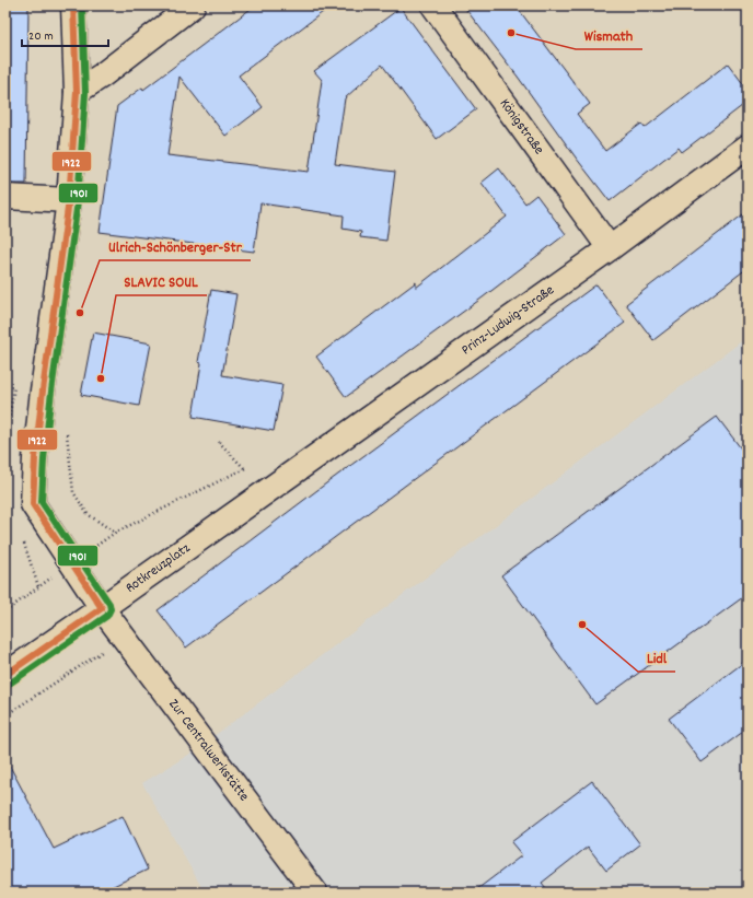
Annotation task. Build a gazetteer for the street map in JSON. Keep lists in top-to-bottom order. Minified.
{"streets":{"street":["Königstraße","Prinz-Ludwig-Straße","Rotkreuzplatz","Zur Centralwerkstätte"]},"crossings":[["Königstraße","Prinz-Ludwig-Straße"],["Prinz-Ludwig-Straße","Rotkreuzplatz"],["Rotkreuzplatz","Zur Centralwerkstätte"]],"places":["Wismath","Ulrich-Schönberger-Str","SLAVIC SOUL","Lidl"],"lines":["transit line 1922","transit line 1901"],"scale_bar":"20 m"}
